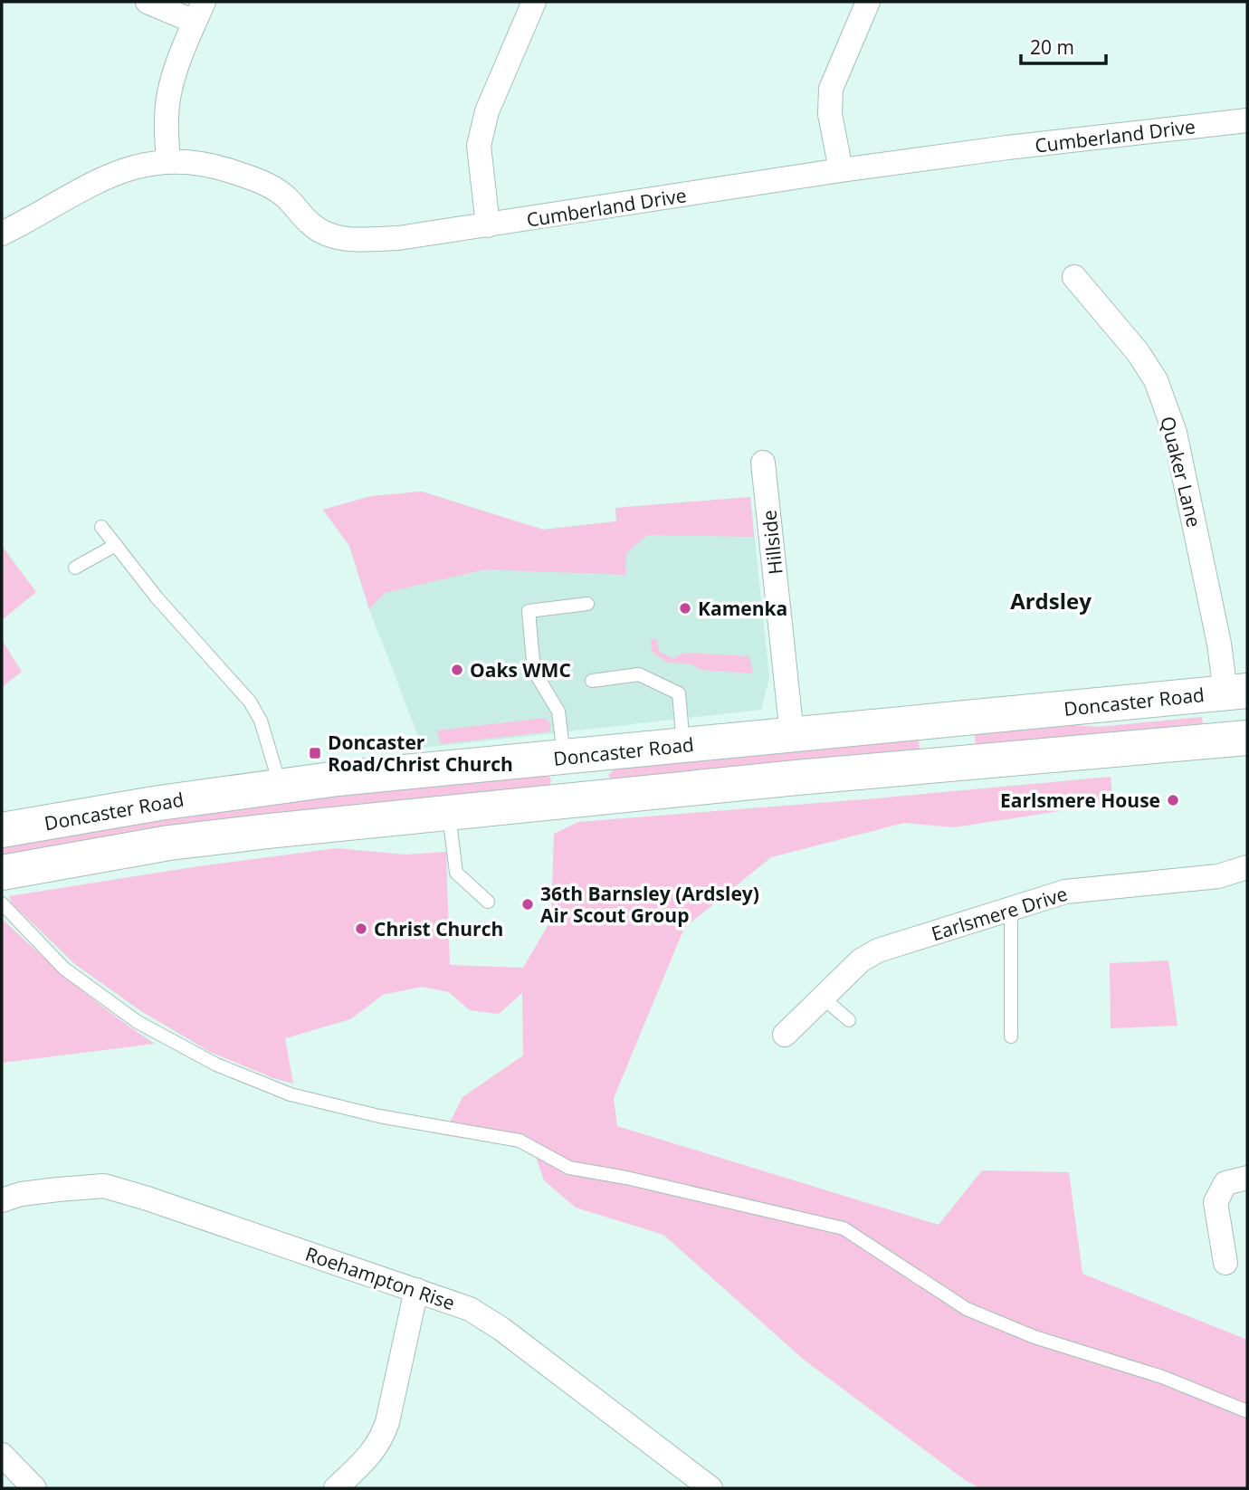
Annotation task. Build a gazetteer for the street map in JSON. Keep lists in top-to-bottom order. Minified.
{"streets":{"highway":["Doncaster Road"],"street":["Cumberland Drive","Quaker Lane","Hillside","Earlsmere Drive","Roehampton Rise"]},"crossings":[["Quaker Lane","Doncaster Road"],["Hillside","Doncaster Road"]],"districts":["Ardsley"],"places":{"other":["Kamenka","Oaks WMC","Earlsmere House","36th Barnsley (Ardsley) Air Scout Group","Christ Church"],"transit":["Doncaster Road/Christ Church"]},"scale_bar":"20 m"}
